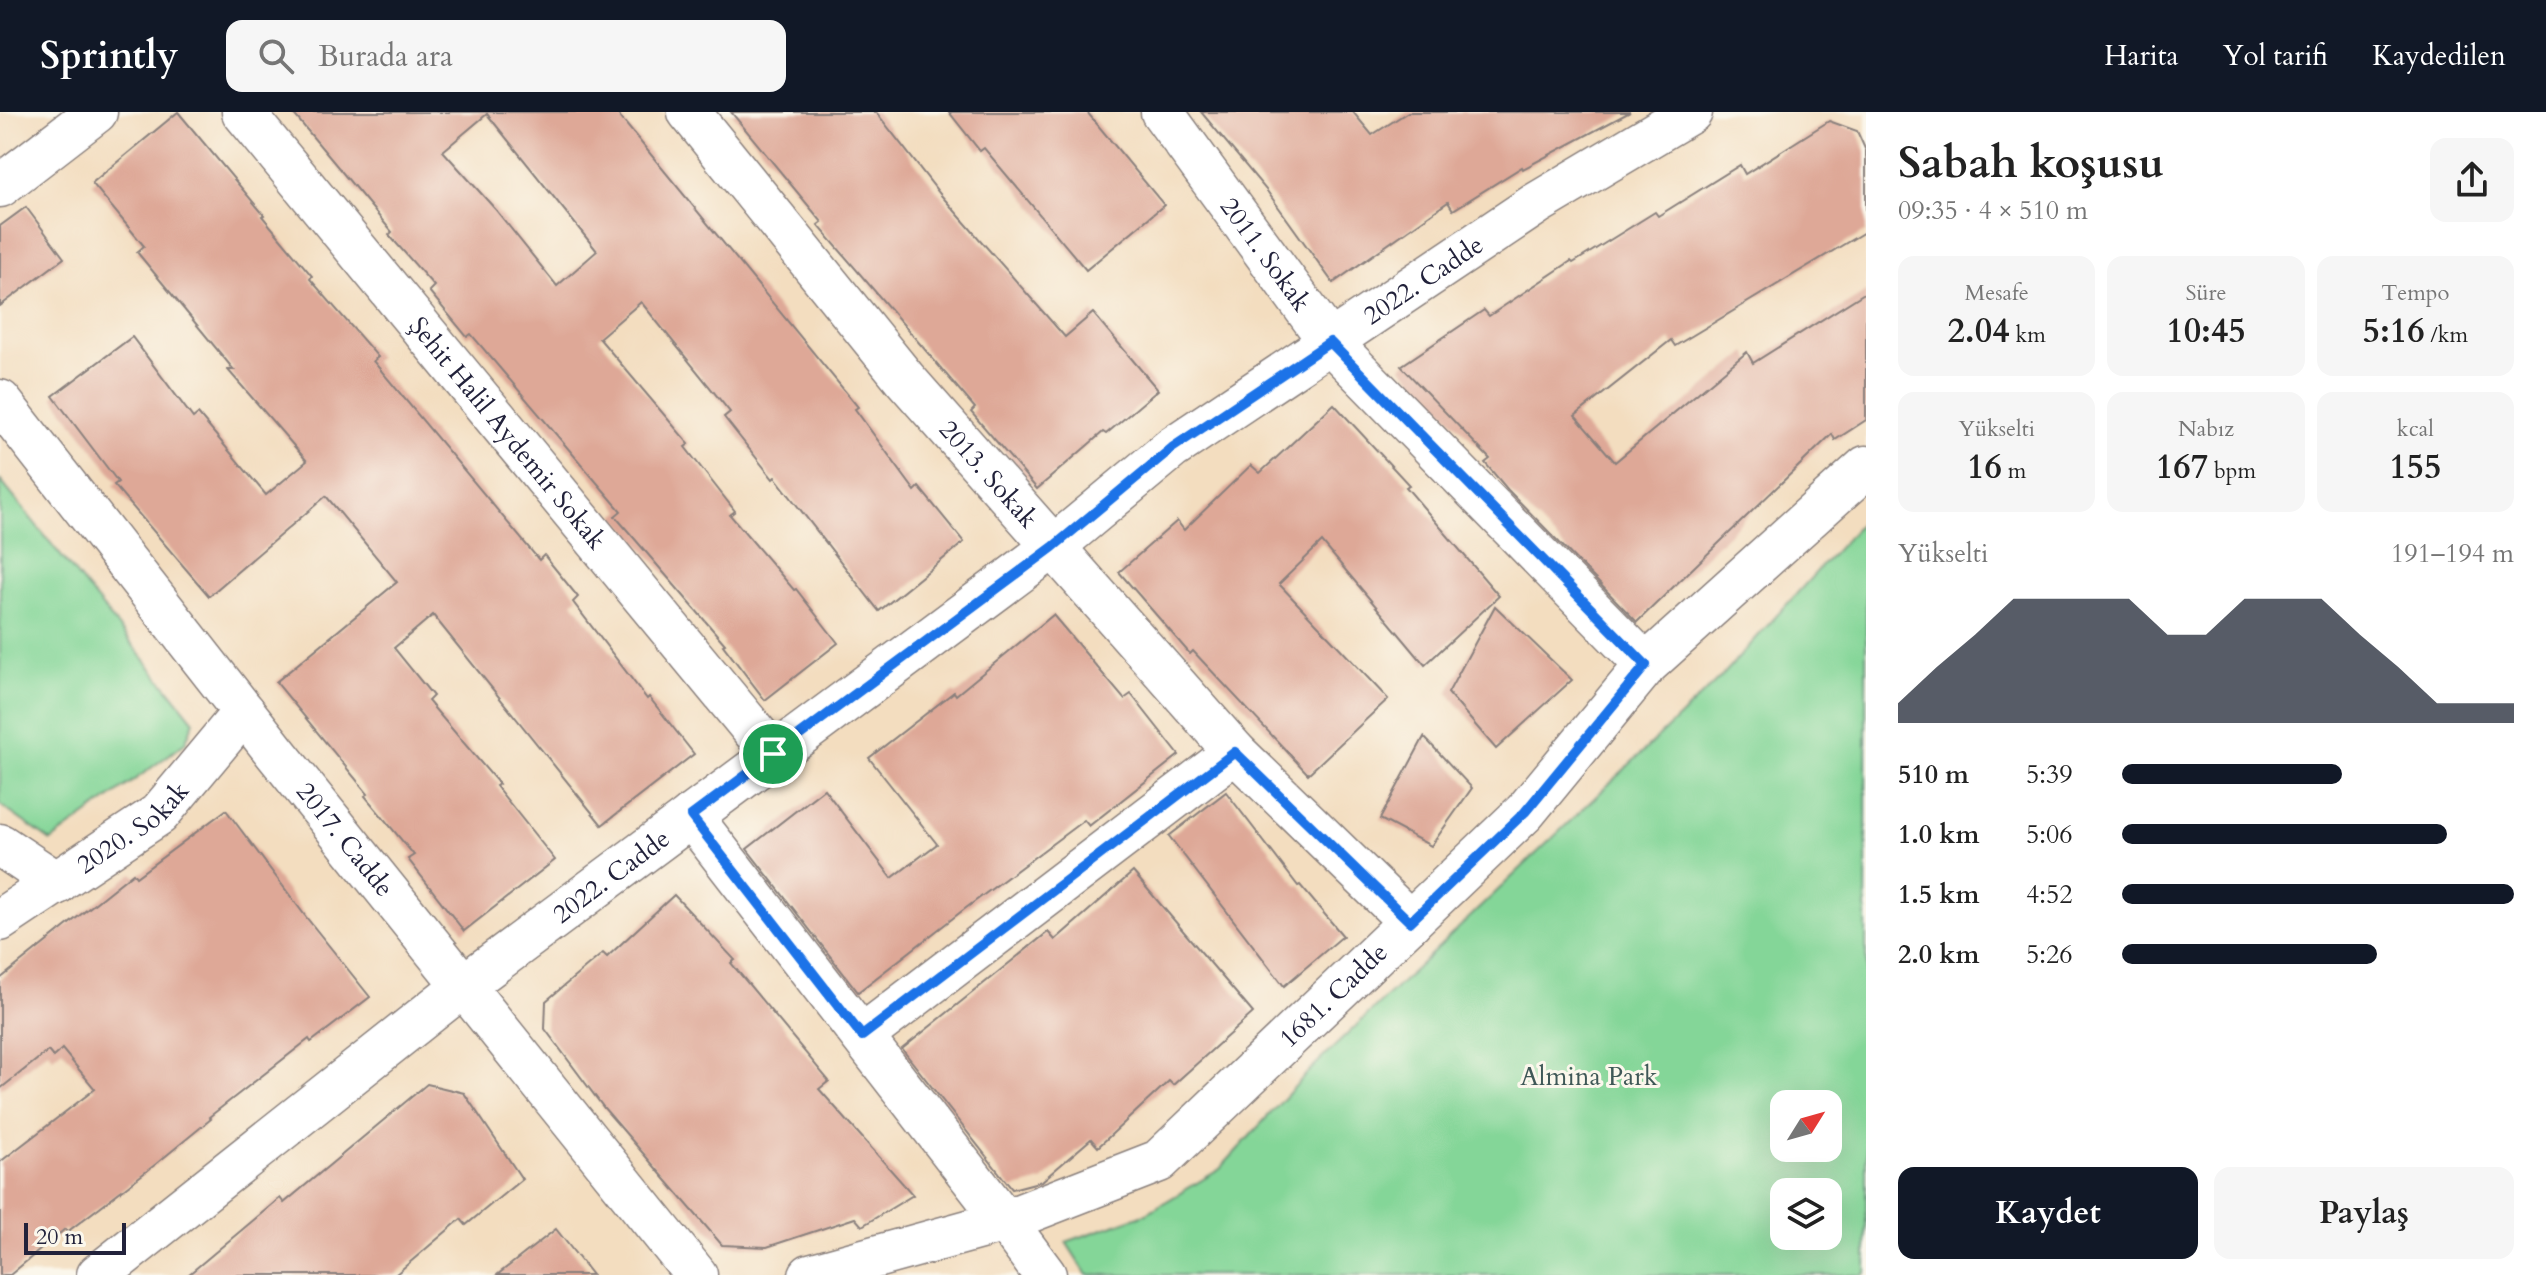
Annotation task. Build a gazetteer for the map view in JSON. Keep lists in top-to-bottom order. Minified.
{"streets":{"street":["2011. Sokak","2022. Cadde","Şehit Halil Aydemir Sokak","2013. Sokak","2020. Sokak","2017. Cadde","1681. Cadde"]},"crossings":[["2011. Sokak","2022. Cadde"],["2011. Sokak","1681. Cadde"],["2022. Cadde","Şehit Halil Aydemir Sokak"],["2022. Cadde","2013. Sokak"],["2022. Cadde","2017. Cadde"],["2013. Sokak","1681. Cadde"],["2020. Sokak","2017. Cadde"]],"parks":["Almina Park"],"scale_bar":"20 m","north":"top right","page":{"header":"Sprintly","search":"Burada ara","nav":["Harita","Yol tarifi","Kaydedilen"],"heading":["Sabah koşusu","09:35 · 4 × 510 m"],"stats":[["Mesafe","2.04 km"],["Süre","10:45"],["Tempo","5:16 /km"],["Yükselti","16 m"],["Nabız","167 bpm"],["kcal","155"]],"chart":["Yükselti","191–194 m"],"list":[{"name":"510 m","note":"5:39"},{"name":"1.0 km","note":"5:06"},{"name":"1.5 km","note":"4:52"},{"name":"2.0 km","note":"5:26"}],"buttons":["Kaydet","Paylaş"],"scale":"20 m"}}
